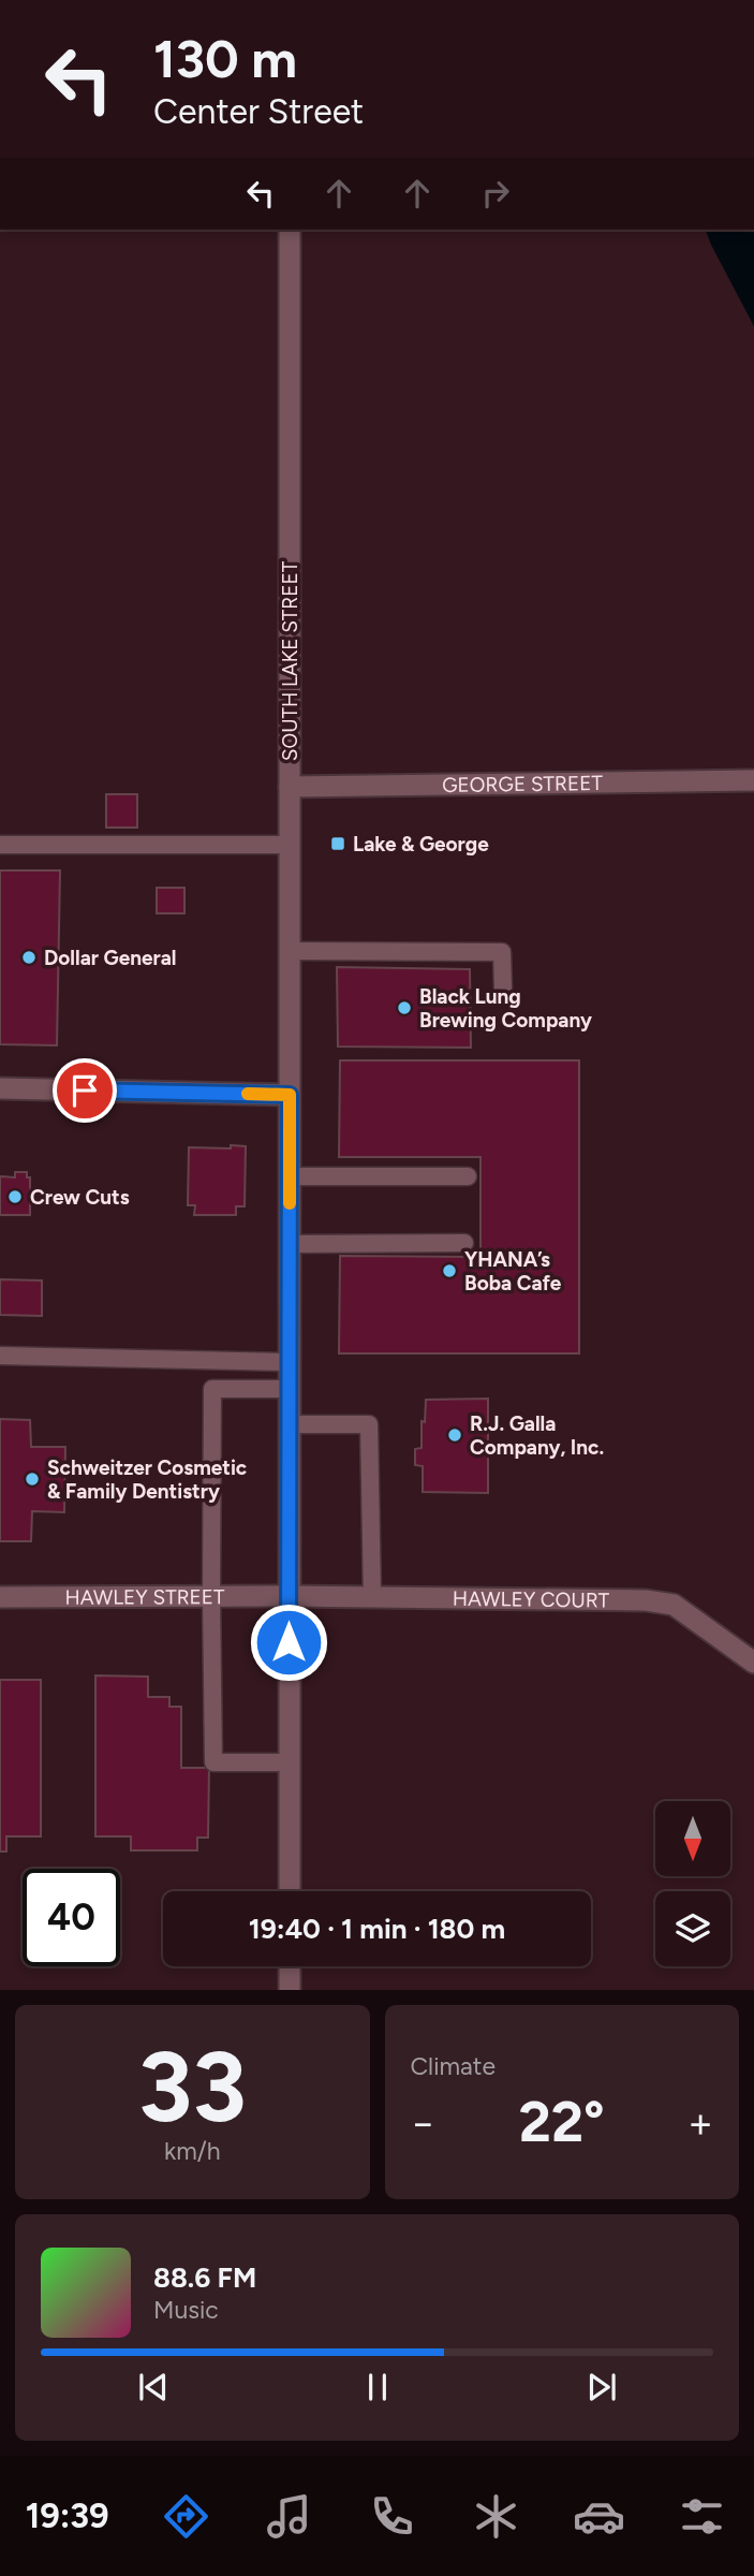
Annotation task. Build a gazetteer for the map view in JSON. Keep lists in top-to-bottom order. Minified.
{"streets":{"street":["SOUTH LAKE STREET","GEORGE STREET","HAWLEY STREET","HAWLEY COURT"]},"crossings":[["SOUTH LAKE STREET","GEORGE STREET"],["SOUTH LAKE STREET","HAWLEY STREET"],["SOUTH LAKE STREET","HAWLEY COURT"],["HAWLEY STREET","HAWLEY COURT"]],"places":{"transit":["Lake & George"],"other":["Dollar General","Black Lung Brewing Company","Crew Cuts","YHANA’s Boba Cafe","R.J. Galla Company, Inc.","Schweitzer Cosmetic & Family Dentistry"]},"north":"bottom","page":{"turn":["130 m","Center Street"],"limit":"40","trip":"19:40 · 1 min · 180 m","tile":[["33","km/h"],"Climate"],"heat":["−","22°","+"],"song":["88.6 FM","Music"],"tabs":"19:39"}}
